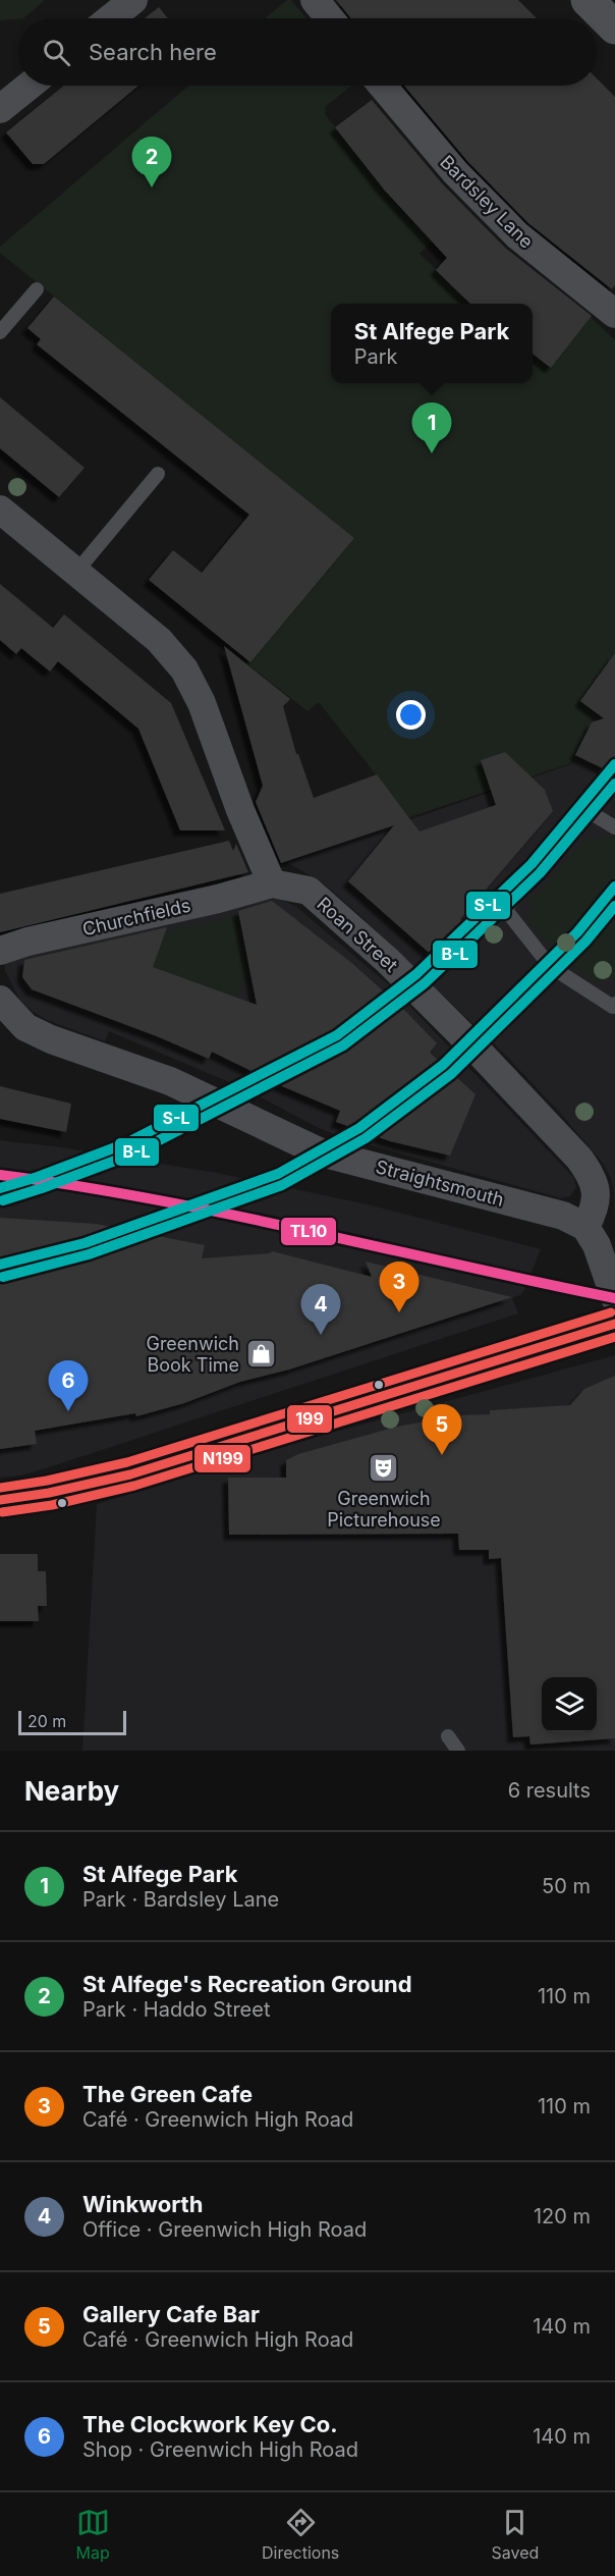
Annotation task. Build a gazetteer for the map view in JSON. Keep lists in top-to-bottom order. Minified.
{"streets":{"street":["Bardsley Lane","Churchfields","Roan Street","Straightsmouth"]},"crossings":[["Churchfields","Roan Street"],["Roan Street","Straightsmouth"]],"places":{"shop":["Greenwich Book Time"],"theatre":["Greenwich Picturehouse"]},"lines":["transit line S-L","transit line B-L","transit line TL10","transit line 199","transit line N199"],"scale_bar":"20 m","page":{"search":"Search here","pins":["2","1","3","4","6","5"],"popup":["St Alfege Park","Park"],"scale":"20 m","heading":["Nearby","6 results"],"list":[{"mark":"1","name":"St Alfege Park","note":"Park · Bardsley Lane","value":"50 m"},{"mark":"2","name":"St Alfege's Recreation Ground","note":"Park · Haddo Street","value":"110 m"},{"mark":"3","name":"The Green Cafe","note":"Café · Greenwich High Road","value":"110 m"},{"mark":"4","name":"Winkworth","note":"Office · Greenwich High Road","value":"120 m"},{"mark":"5","name":"Gallery Cafe Bar","note":"Café · Greenwich High Road","value":"140 m"},{"mark":"6","name":"The Clockwork Key Co.","note":"Shop · Greenwich High Road","value":"140 m"}],"nav":["Map","Directions","Saved"]}}
